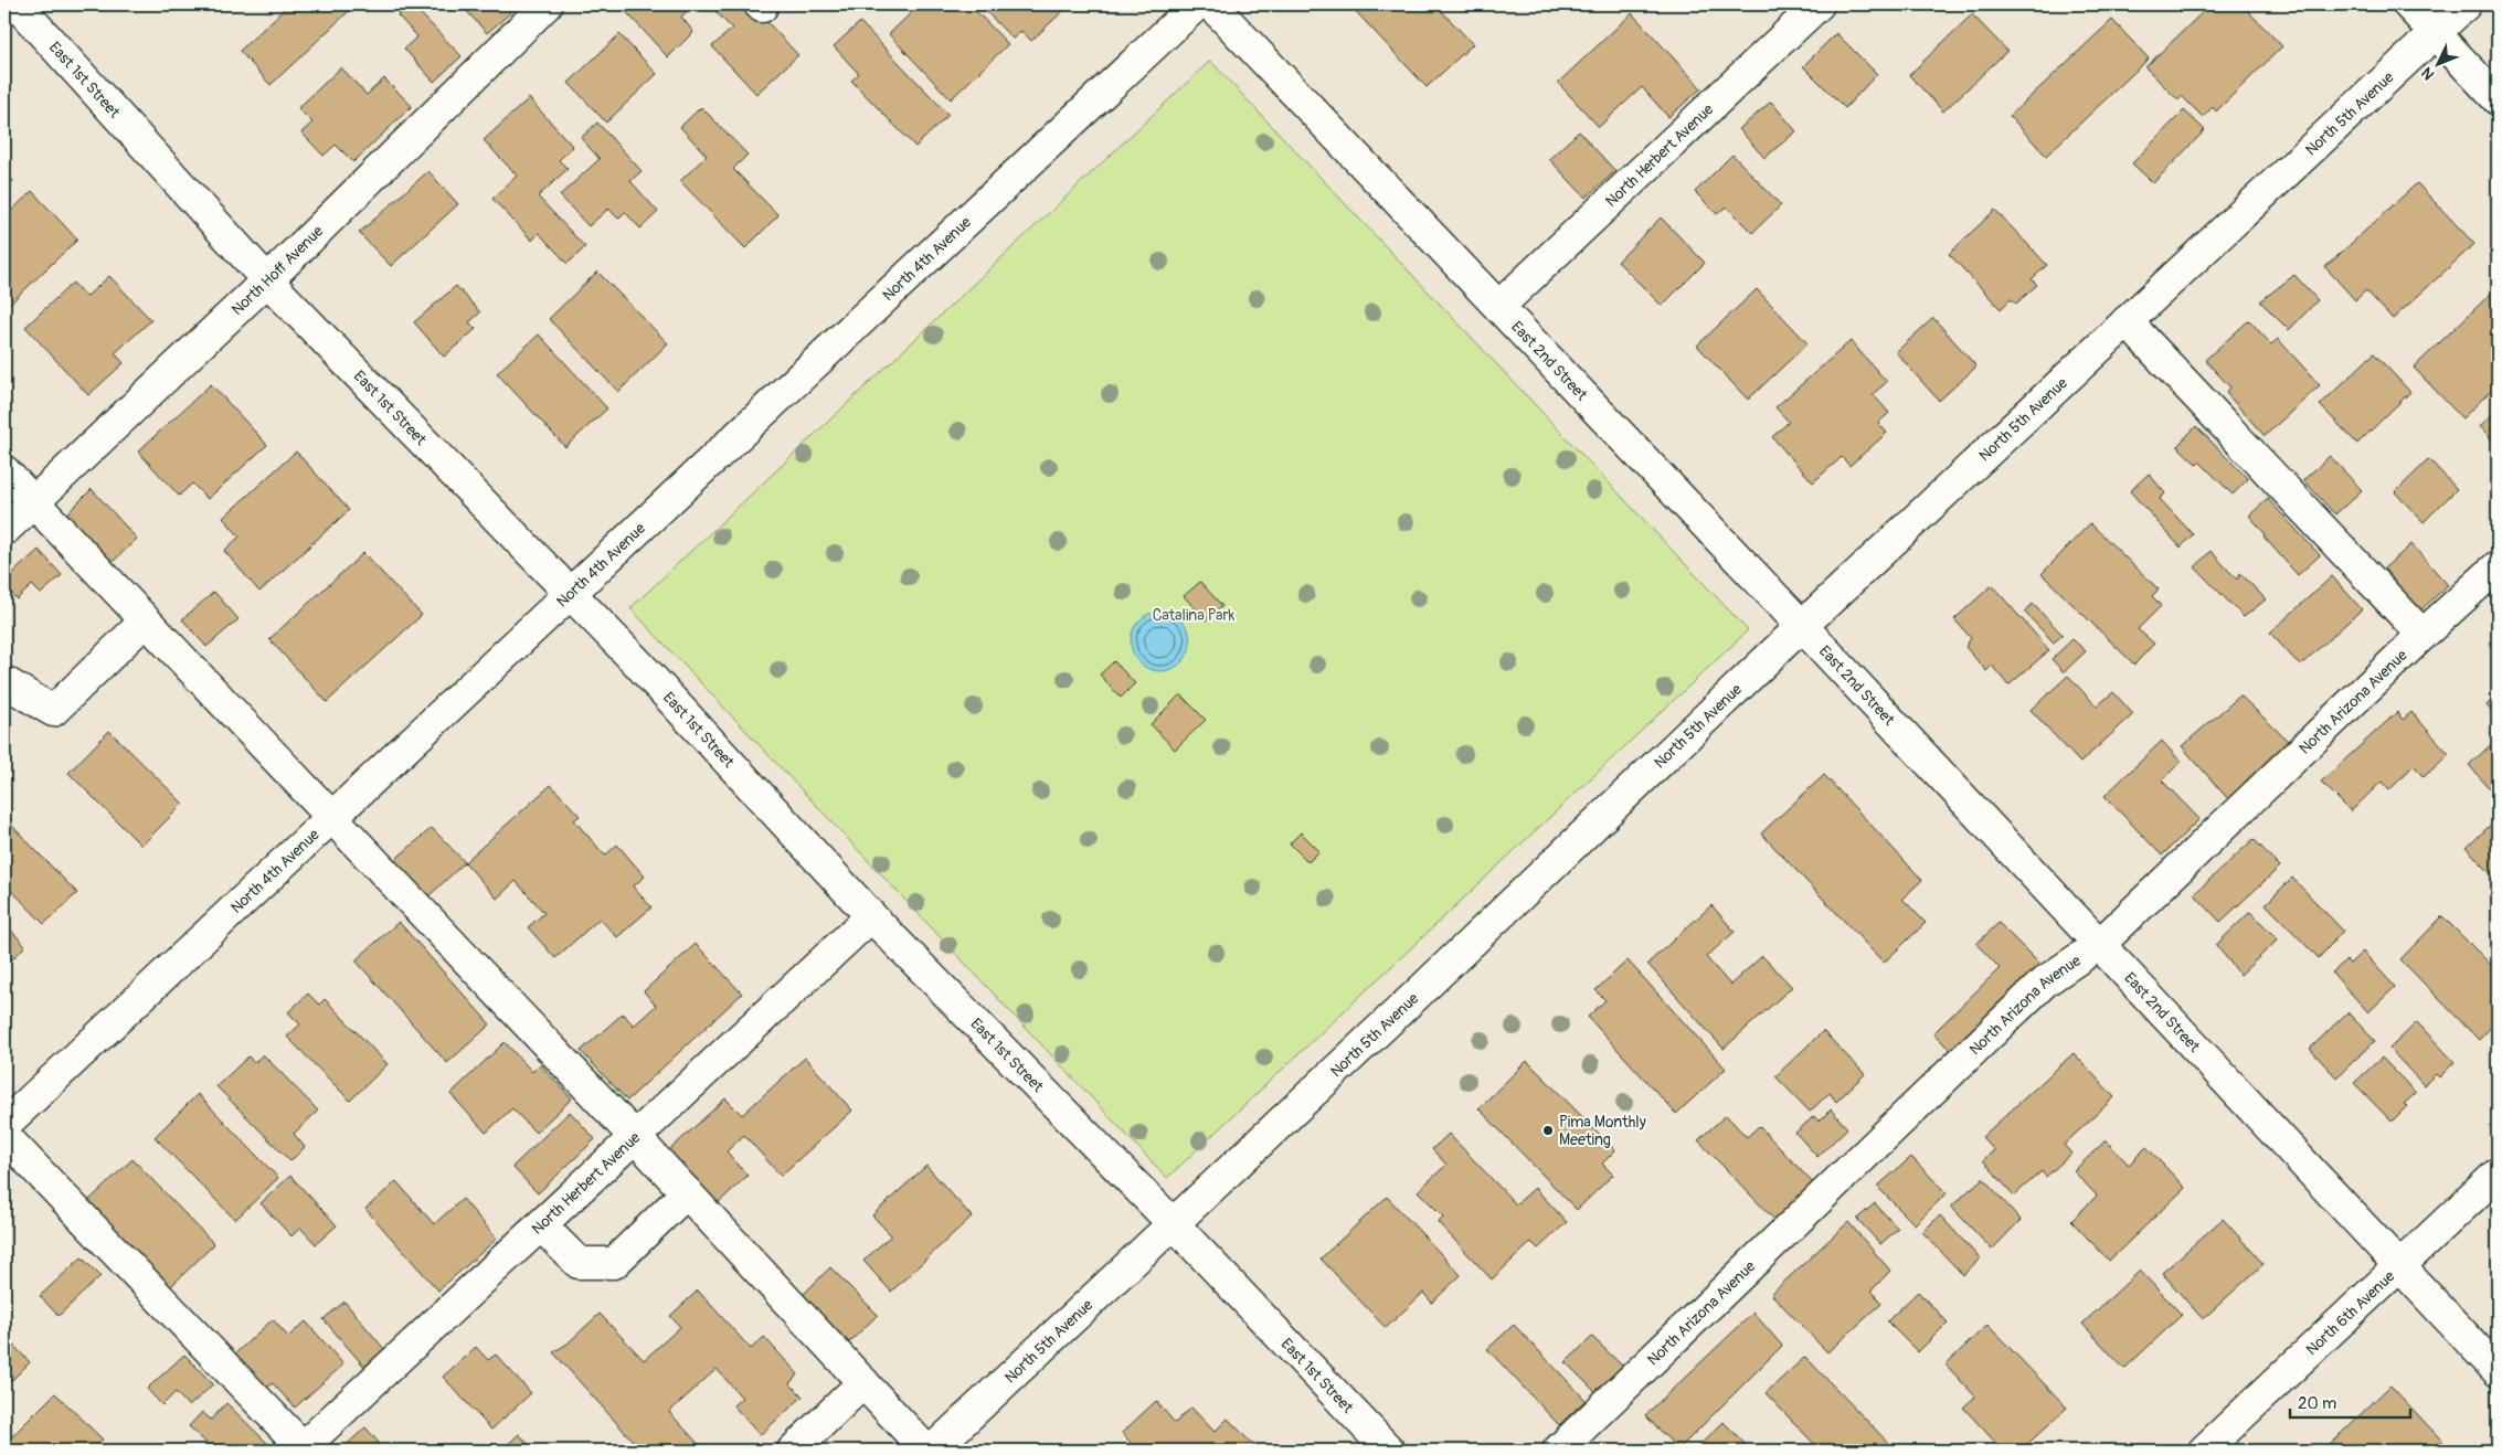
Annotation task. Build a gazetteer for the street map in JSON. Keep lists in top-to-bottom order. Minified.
{"streets":{"street":["East 1st Street","North 5th Avenue","North Herbert Avenue","North 4th Avenue","North Hoff Avenue","East 2nd Street","North Arizona Avenue","North 6th Avenue"]},"crossings":[["East 1st Street","North 5th Avenue"],["East 1st Street","North Herbert Avenue"],["East 1st Street","North 4th Avenue"],["East 1st Street","North Hoff Avenue"],["North 5th Avenue","East 2nd Street"],["North Herbert Avenue","East 2nd Street"],["East 2nd Street","North Arizona Avenue"],["East 2nd Street","North 6th Avenue"]],"parks":["Catalina Park"],"places":["Pima Monthly Meeting"],"scale_bar":"20 m","north":"bottom left"}
